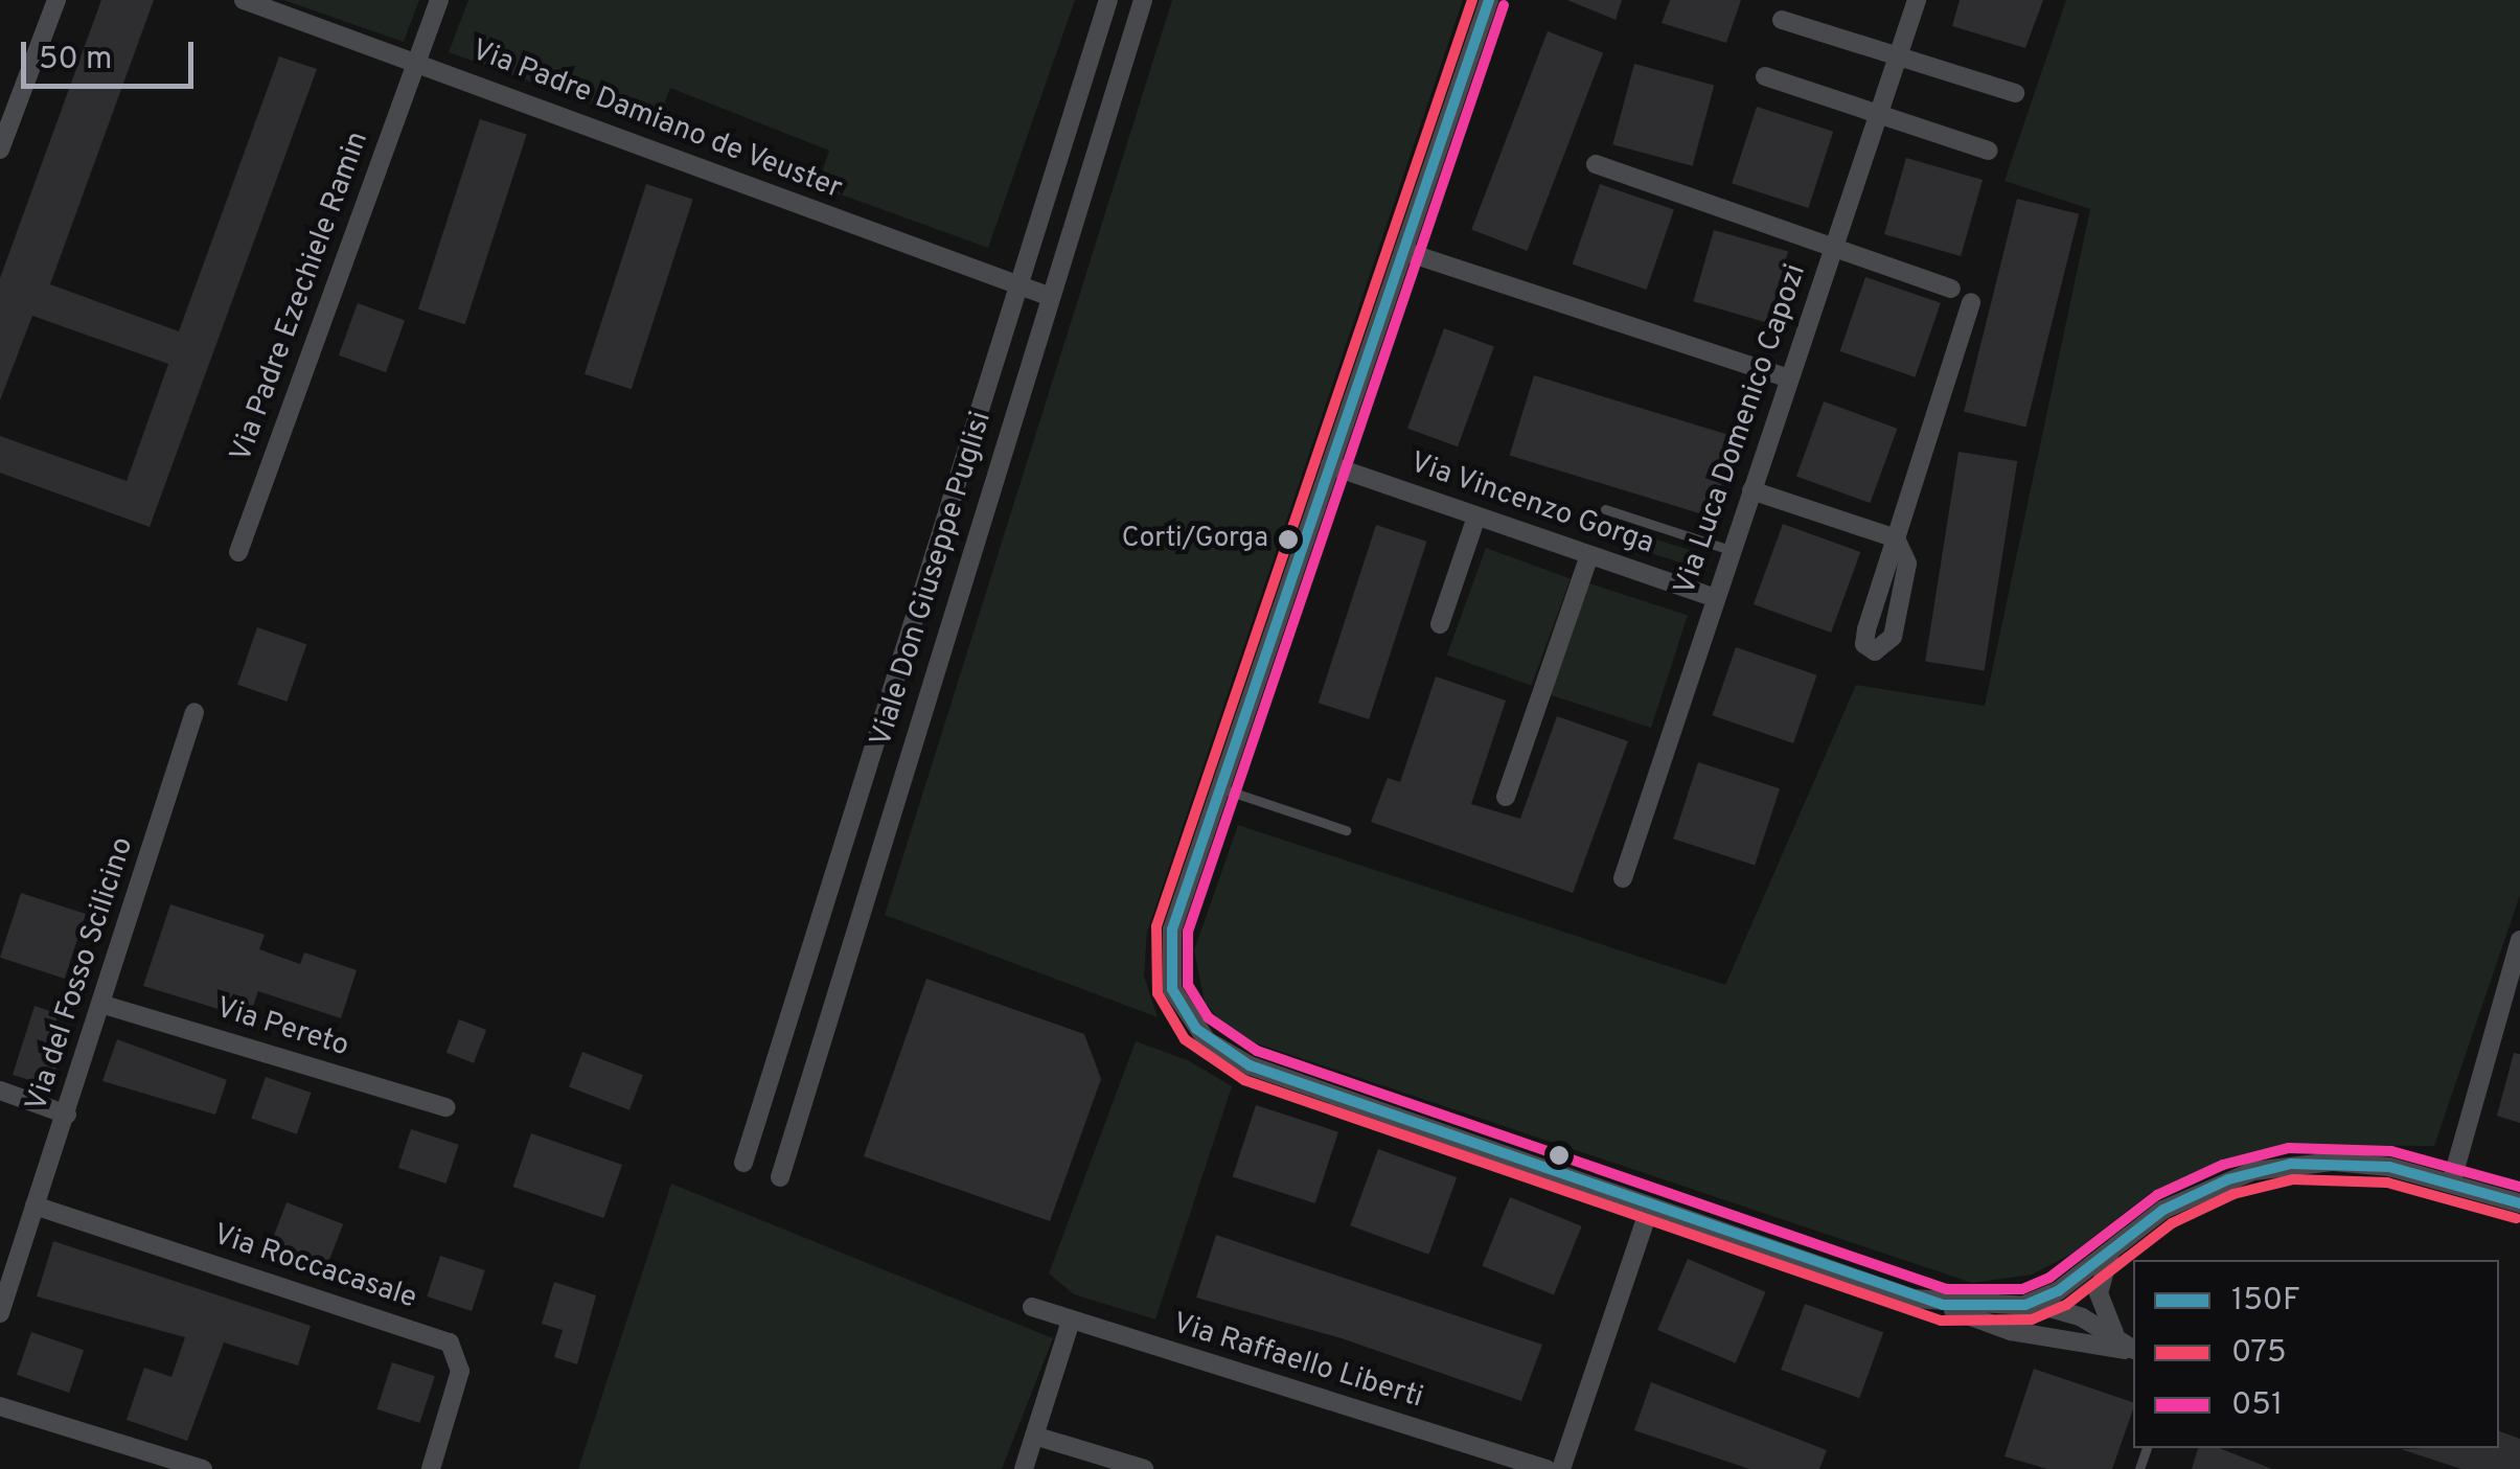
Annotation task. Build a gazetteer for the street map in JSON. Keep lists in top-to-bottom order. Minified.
{"streets":{"street":["Via Padre Damiano de Veuster","Via Padre Ezechiele Ramin","Via Luca Domenico Capozi","Via Vincenzo Gorga","Viale Don Giuseppe Puglisi","Via del Fosso Scilicino","Via Pereto","Via Roccacasale","Via Raffaello Liberti"]},"crossings":[["Via Padre Damiano de Veuster","Via Padre Ezechiele Ramin"],["Via Padre Damiano de Veuster","Viale Don Giuseppe Puglisi"],["Via Luca Domenico Capozi","Via Vincenzo Gorga"],["Via del Fosso Scilicino","Via Pereto"],["Via del Fosso Scilicino","Via Roccacasale"]],"places":["Corti/Gorga"],"lines":["transit line 150F","transit line 075","transit line 051"],"legend":["150F","075","051"],"scale_bar":"50 m"}
